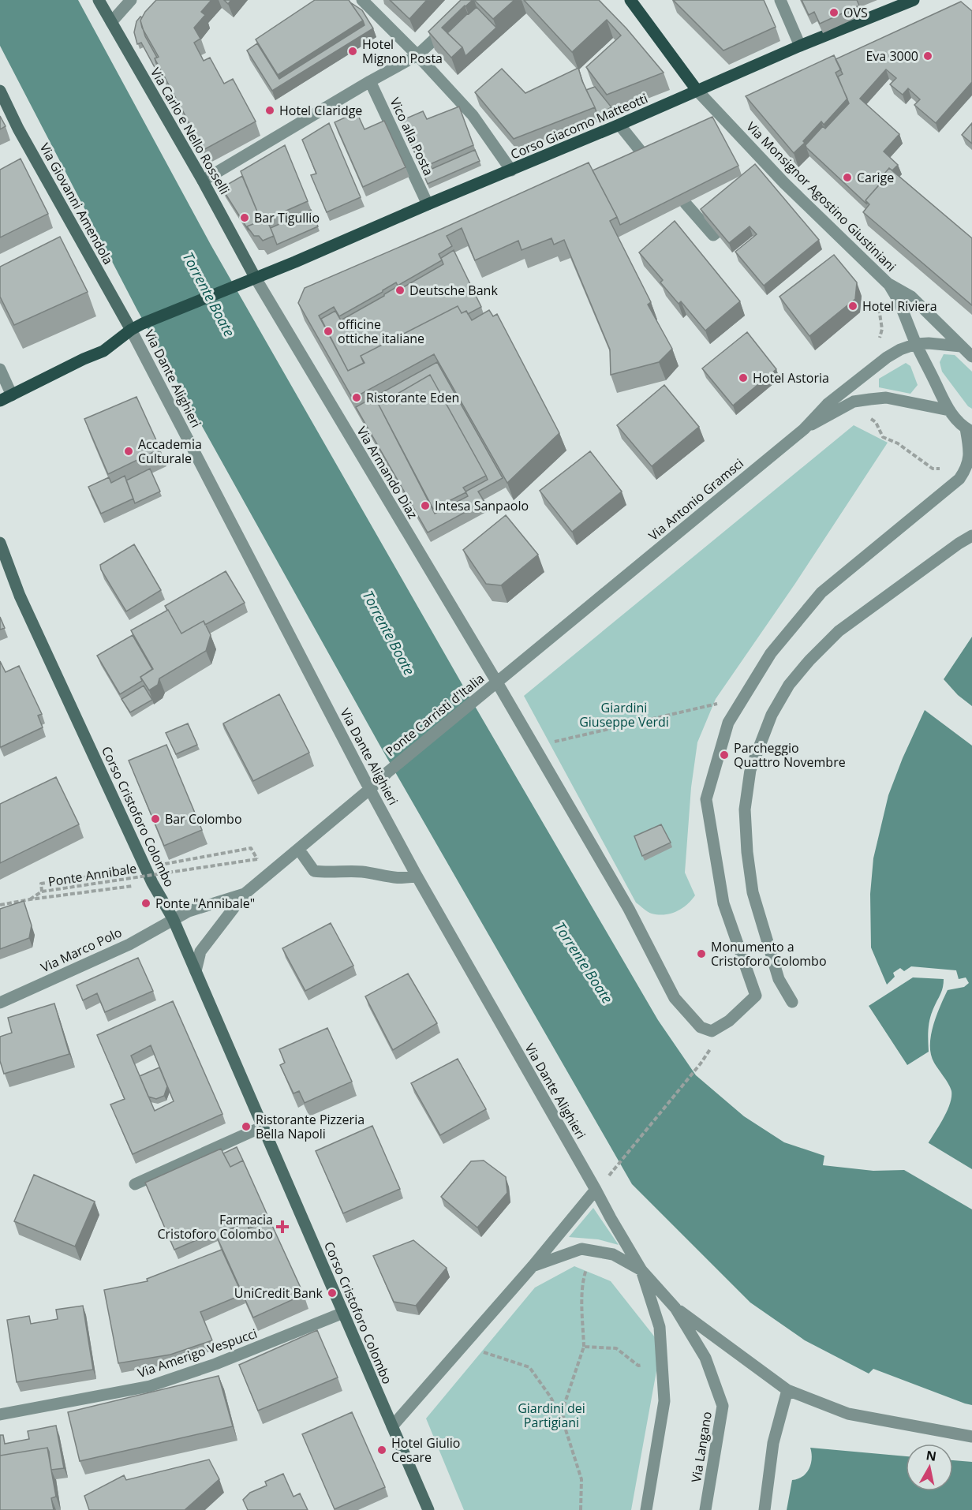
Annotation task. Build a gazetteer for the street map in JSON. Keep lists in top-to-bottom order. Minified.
{"streets":{"main road":["Corso Giacomo Matteotti","Via Carlo e Nello Rosselli","Via Giovanni Amendola","Corso Cristoforo Colombo"],"street":["Vico alla Posta","Via Monsignor Agostino Giustiniani","Via Dante Alighieri","Via Armando Diaz","Via Antonio Gramsci","Ponte Carristi d'Italia","Via Marco Polo","Via Amerigo Vespucci","Via Langano"],"path":["Ponte Annibale"]},"crossings":[["Corso Giacomo Matteotti","Via Carlo e Nello Rosselli"],["Corso Giacomo Matteotti","Vico alla Posta"],["Corso Giacomo Matteotti","Via Monsignor Agostino Giustiniani"],["Corso Giacomo Matteotti","Via Giovanni Amendola"],["Corso Giacomo Matteotti","Via Dante Alighieri"],["Corso Giacomo Matteotti","Via Armando Diaz"],["Via Carlo e Nello Rosselli","Via Armando Diaz"],["Via Giovanni Amendola","Via Dante Alighieri"],["Via Dante Alighieri","Ponte Carristi d'Italia"],["Via Dante Alighieri","Via Langano"],["Via Armando Diaz","Via Antonio Gramsci"],["Via Armando Diaz","Ponte Carristi d'Italia"],["Via Antonio Gramsci","Ponte Carristi d'Italia"],["Ponte Carristi d'Italia","Via Marco Polo"],["Corso Cristoforo Colombo","Via Marco Polo"],["Corso Cristoforo Colombo","Via Amerigo Vespucci"]],"water":["Torrente Boate"],"parks":["Giardini Giuseppe Verdi","Giardini dei Partigiani"],"places":{"other":["OVS","Hotel Mignon Posta","Eva 3000","Hotel Claridge","Carige","Bar Tigullio","Deutsche Bank","Hotel Riviera","officine ottiche italiane","Hotel Astoria","Ristorante Eden","Accademia Culturale","Intesa Sanpaolo","Parcheggio Quattro Novembre","Bar Colombo","Ponte \"Annibale\"","Monumento a Cristoforo Colombo","Ristorante Pizzeria Bella Napoli","UniCredit Bank","Hotel Giulio Cesare"],"health":["Farmacia Cristoforo Colombo"]},"north":"top"}
